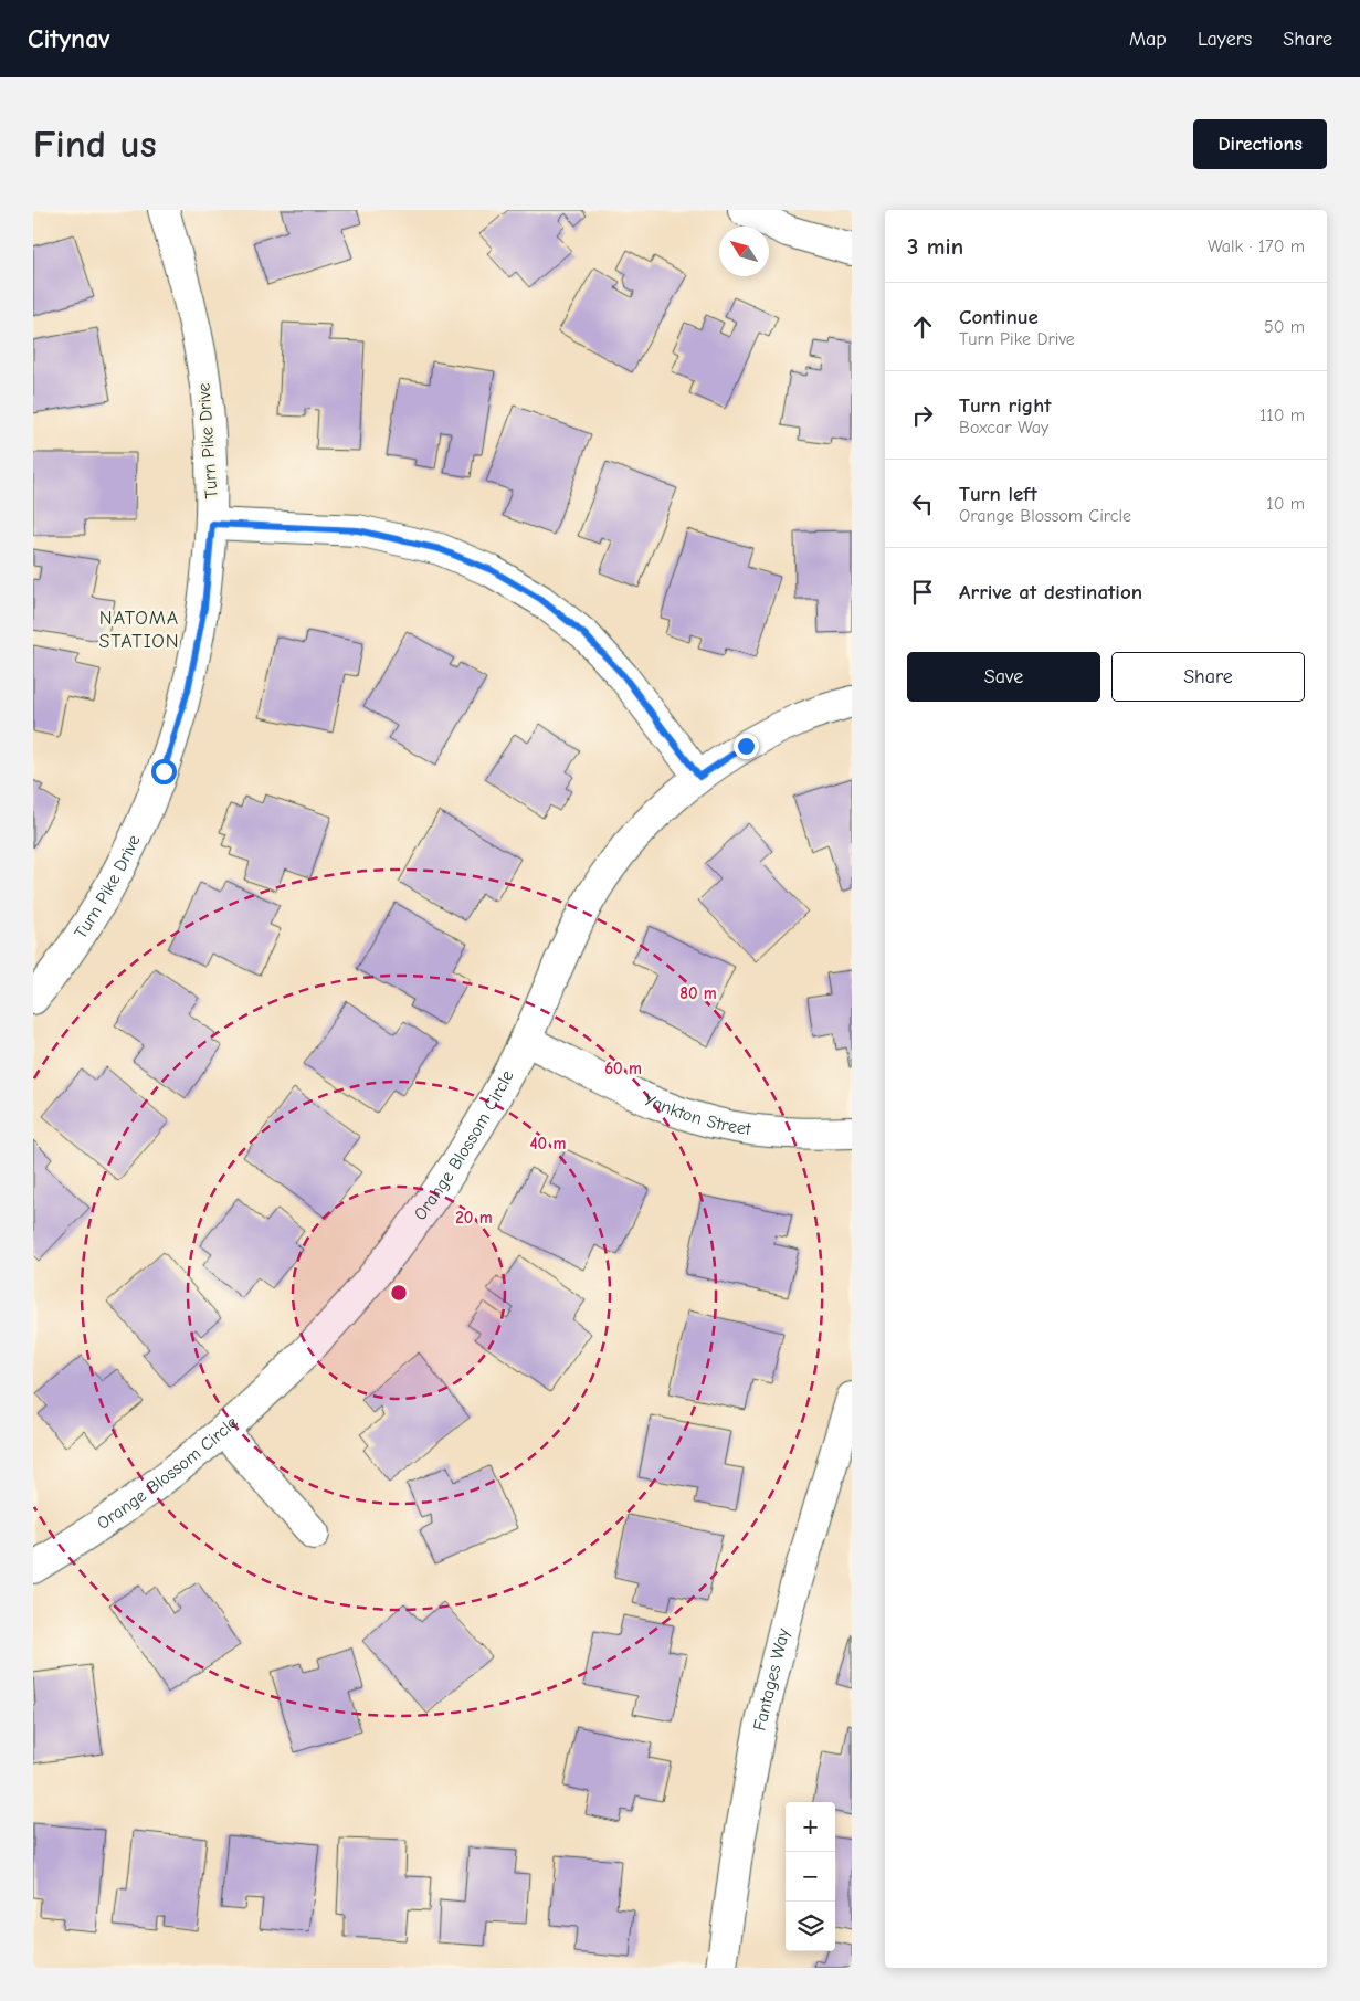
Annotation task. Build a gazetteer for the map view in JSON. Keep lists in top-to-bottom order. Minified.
{"streets":{"street":["Turn Pike Drive","Yankton Street","Orange Blossom Circle","Fantages Way"]},"crossings":[["Yankton Street","Orange Blossom Circle"]],"districts":["NATOMA STATION"],"north":"top left","page":{"header":"Citynav","nav":["Map","Layers","Share"],"buttons":["Directions",["Save","Share"]],"title":"Find us","heading":["3 min","Walk · 170 m"],"list":[["Continue","Turn Pike Drive","50 m"],["Turn right","Boxcar Way","110 m"],["Turn left","Orange Blossom Circle","10 m"],"Arrive at destination"],"map_buttons":["+","−"]},"rings":["80 m","60 m","40 m","20 m"]}
